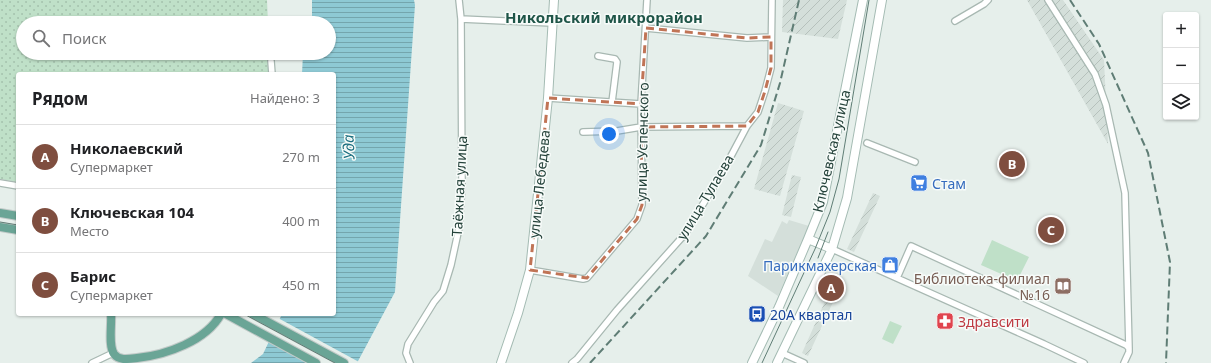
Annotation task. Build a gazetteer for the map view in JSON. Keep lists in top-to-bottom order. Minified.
{"streets":{"main road":["Ключевская улица","улица Лебедева"],"street":["улица Успенского","Таёжная улица","улица Тулаева"]},"crossings":[["улица Успенского","улица Лебедева"]],"districts":["Никольский микрорайон"],"water":["Уда"],"places":{"supermarket":["Стам"],"shop":["Парикмахерская"],"library":["Библиотека-филиал №16"],"bus stop":["20А квартал"],"pharmacy":["Здравсити"]},"page":{"map_buttons":["+","−"],"search":"Поиск","heading":["Рядом","Найдено: 3"],"list":[{"mark":"A","name":"Николаевский","note":"Супермаркет","value":"270 m"},{"mark":"B","name":"Ключевская 104","note":"Место","value":"400 m"},{"mark":"C","name":"Барис","note":"Супермаркет","value":"450 m"}],"pins":["B","C","A"]}}
